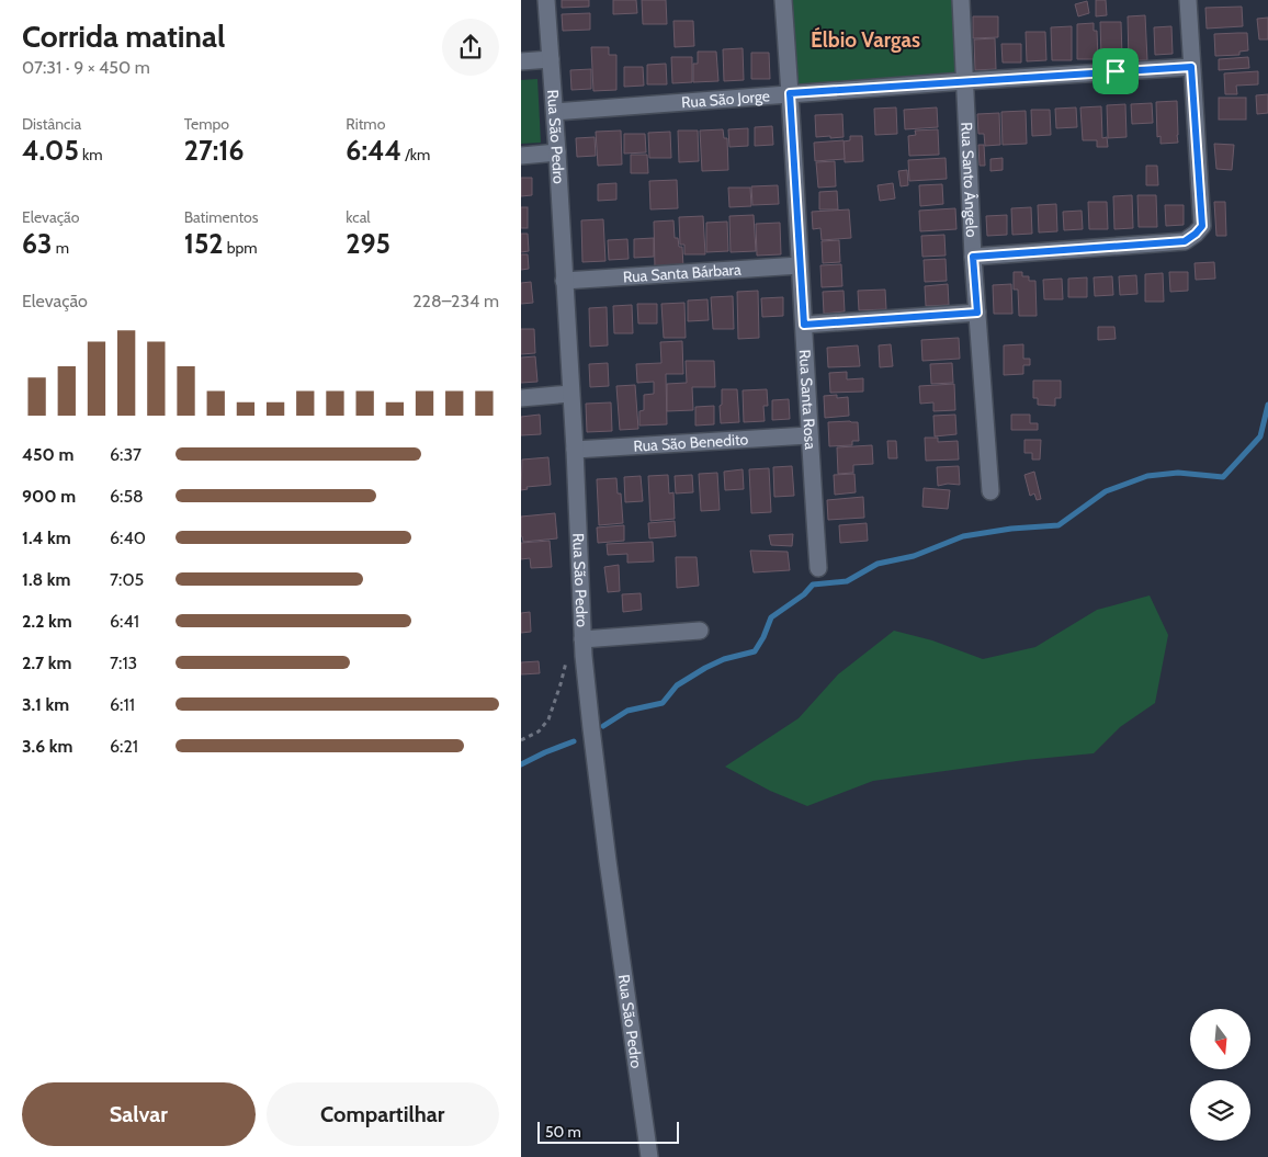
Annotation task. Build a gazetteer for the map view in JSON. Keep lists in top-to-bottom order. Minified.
{"streets":{"street":["Rua São Jorge","Rua São Pedro","Rua Santo Ângelo","Rua Santa Bárbara","Rua Santa Rosa","Rua São Benedito"]},"crossings":[["Rua São Jorge","Rua São Pedro"],["Rua São Jorge","Rua Santo Ângelo"],["Rua São Jorge","Rua Santa Rosa"],["Rua São Pedro","Rua Santa Bárbara"],["Rua São Pedro","Rua São Benedito"],["Rua Santa Bárbara","Rua Santa Rosa"],["Rua Santa Rosa","Rua São Benedito"]],"districts":["Élbio Vargas"],"scale_bar":"50 m","north":"bottom","page":{"heading":["Corrida matinal","07:31 · 9 × 450 m"],"stats":[["Distância","4.05 km"],["Tempo","27:16"],["Ritmo","6:44 /km"],["Elevação","63 m"],["Batimentos","152 bpm"],["kcal","295"]],"chart":["Elevação","228–234 m"],"list":[{"name":"450 m","note":"6:37"},{"name":"900 m","note":"6:58"},{"name":"1.4 km","note":"6:40"},{"name":"1.8 km","note":"7:05"},{"name":"2.2 km","note":"6:41"},{"name":"2.7 km","note":"7:13"},{"name":"3.1 km","note":"6:11"},{"name":"3.6 km","note":"6:21"}],"buttons":["Salvar","Compartilhar"],"scale":"50 m"}}
